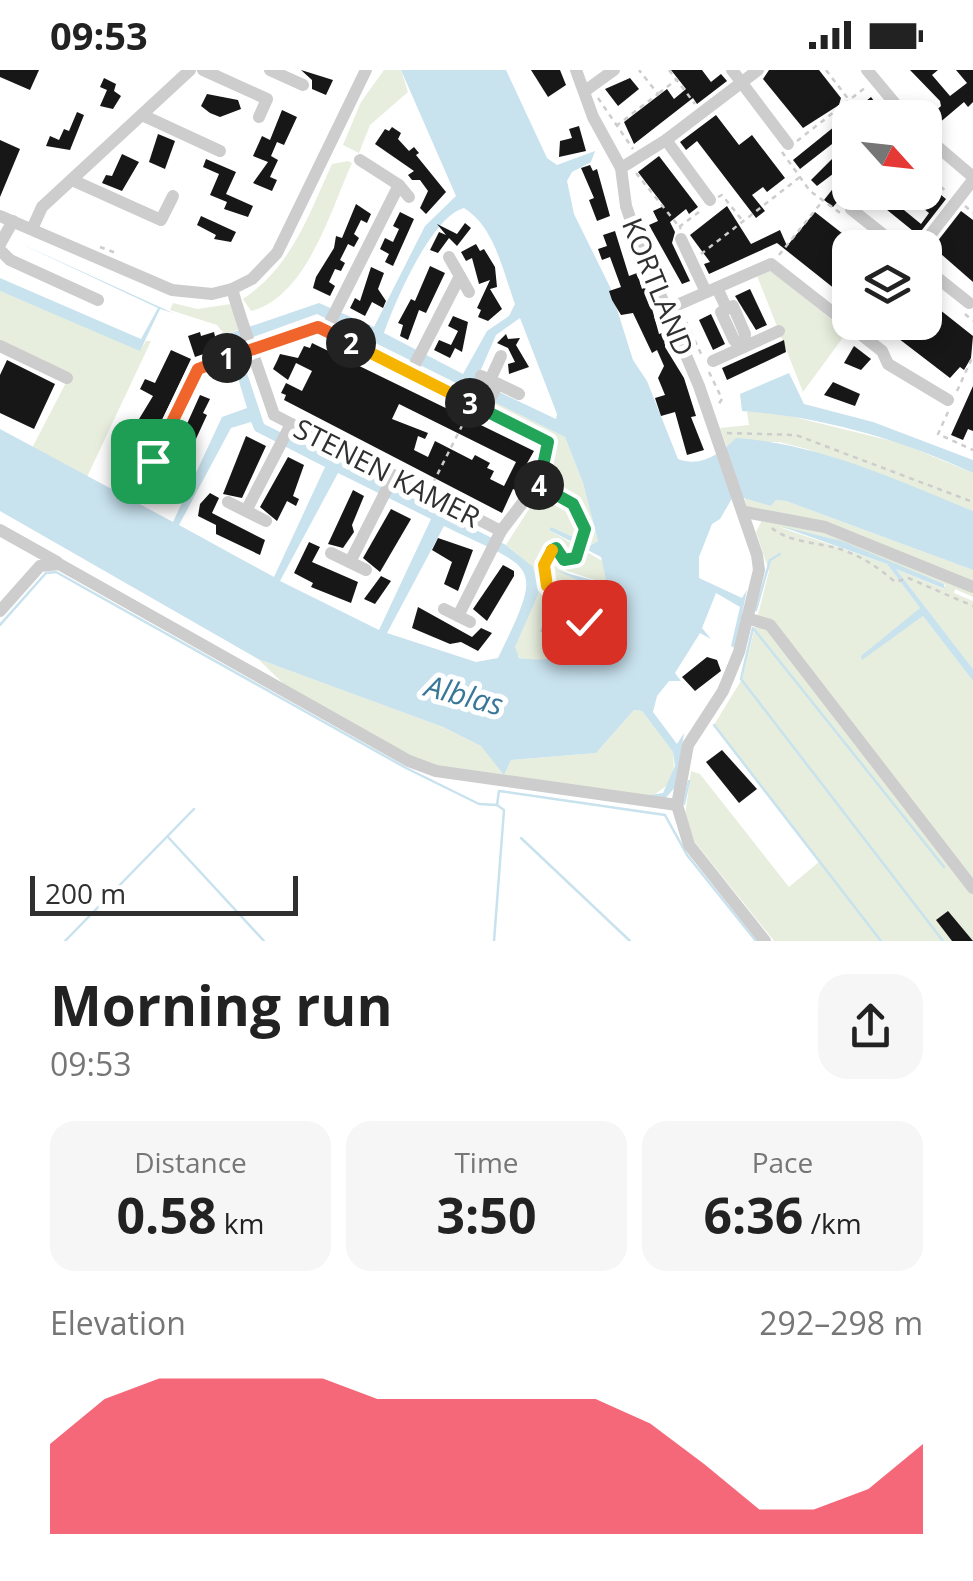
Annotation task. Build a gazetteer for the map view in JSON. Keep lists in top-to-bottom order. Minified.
{"streets":{"street":["KORTLAND","STENEN KAMER"]},"water":["Alblas"],"scale_bar":"200 m","north":"bottom right","page":{"status":"09:53","pins":["2","1","3","4"],"scale":"200 m","heading":["Morning run","09:53"],"stats":[["Distance","0.58 km"],["Time","3:50"],["Pace","6:36 /km"]],"chart":["Elevation","292–298 m"]}}
